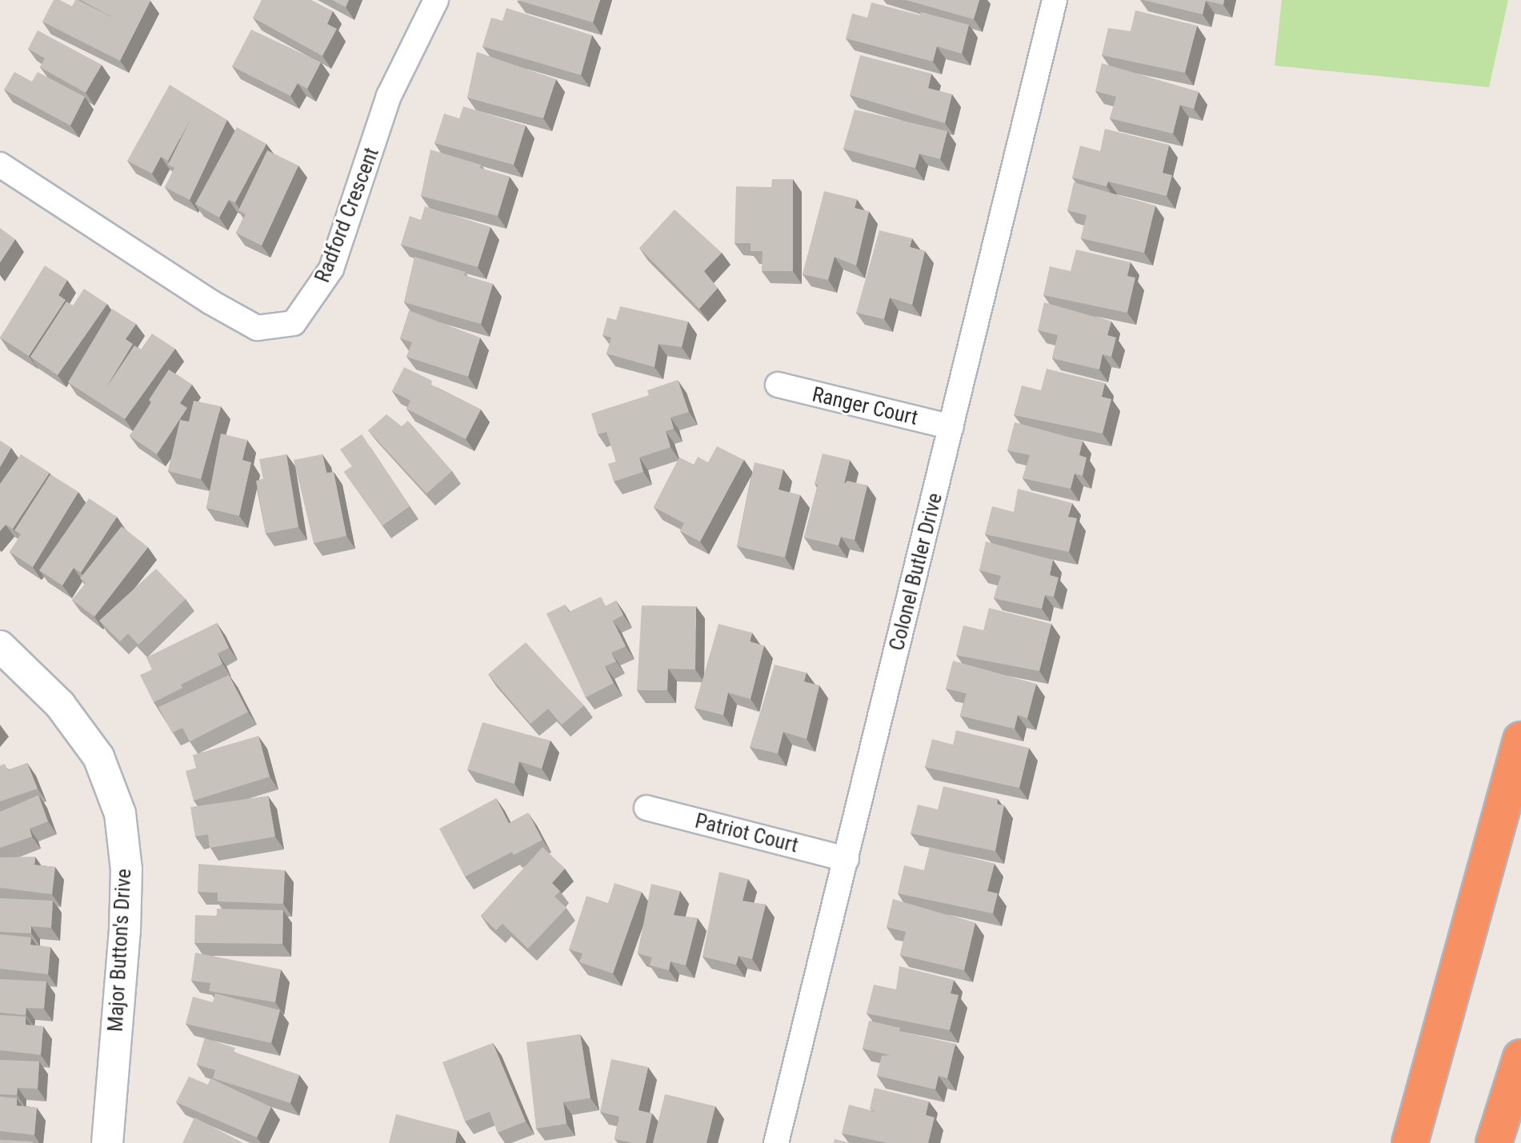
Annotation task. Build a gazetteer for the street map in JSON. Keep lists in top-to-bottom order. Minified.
{"streets":{"street":["Radford Crescent","Ranger Court","Colonel Butler Drive","Patriot Court","Major Button's Drive"]},"crossings":[["Ranger Court","Colonel Butler Drive"],["Colonel Butler Drive","Patriot Court"]]}
